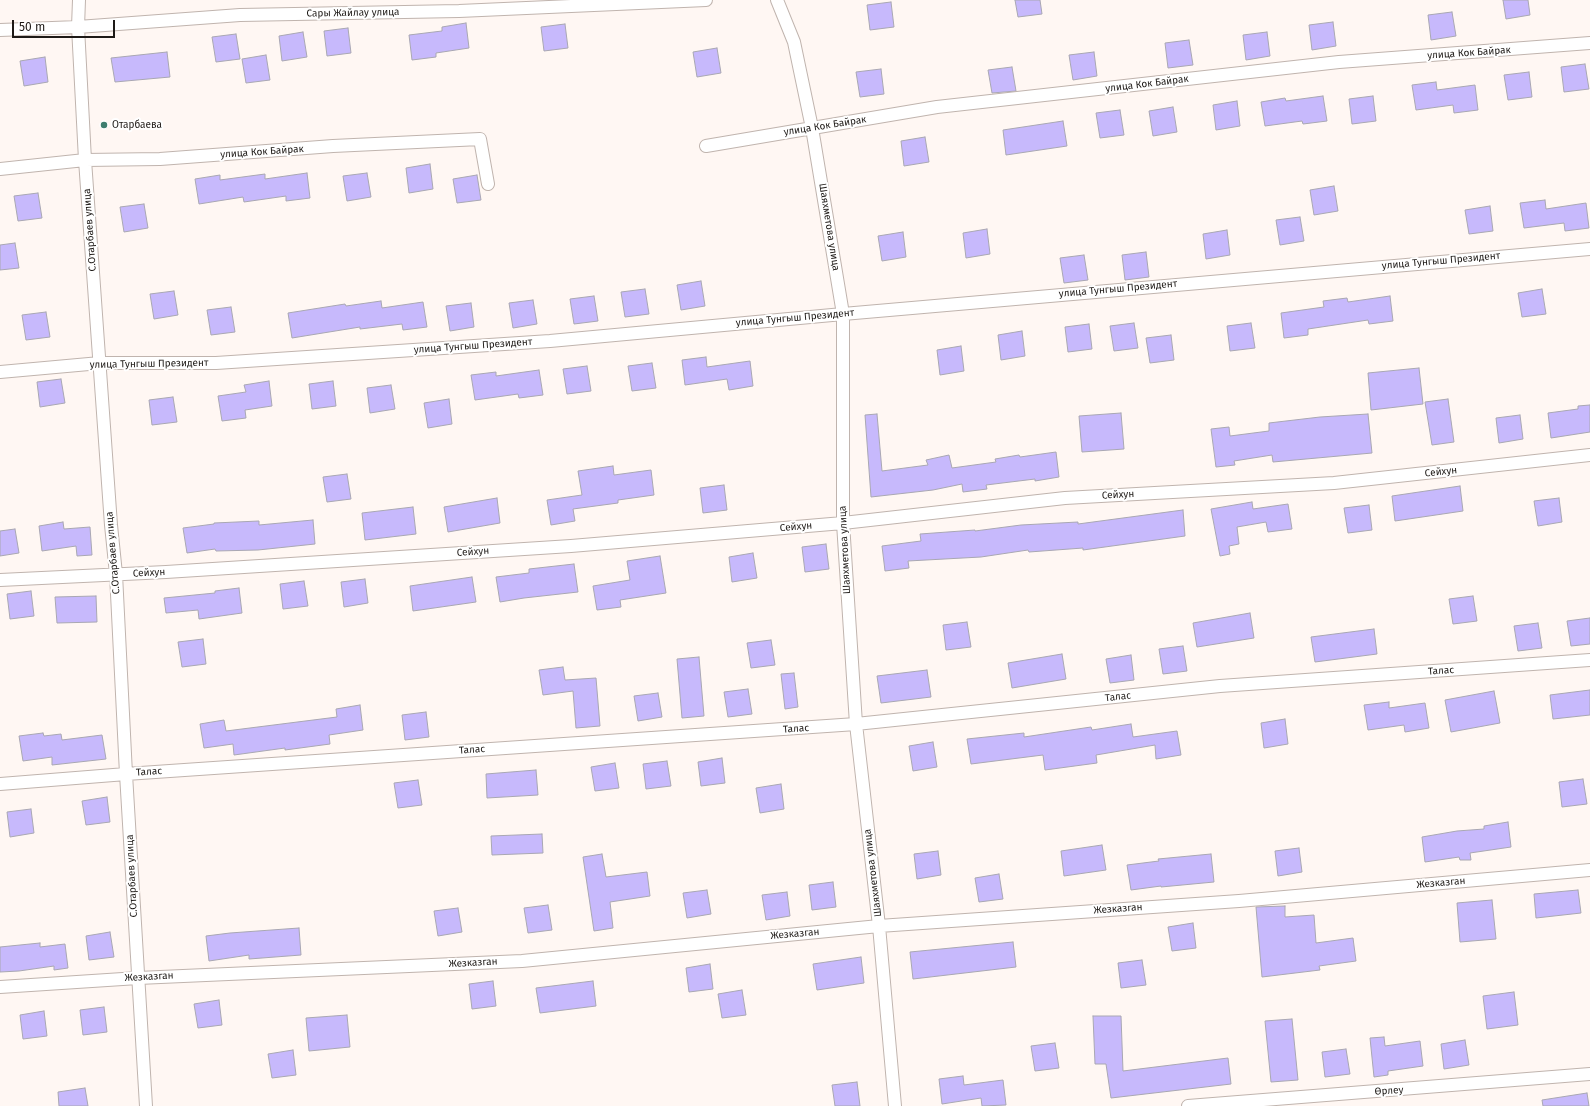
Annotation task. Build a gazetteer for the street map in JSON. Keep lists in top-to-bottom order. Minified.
{"streets":{"street":["Сары Жайлау улица","улица Кок Байрак","Шаяхметова улица","С.Отарбаев улица","улица Тунгыш Президент","Сейхун","Талас","Жезказган","Өрлеу"]},"crossings":[["Сары Жайлау улица","С.Отарбаев улица"],["улица Кок Байрак","Шаяхметова улица"],["улица Кок Байрак","С.Отарбаев улица"],["Шаяхметова улица","улица Тунгыш Президент"],["Шаяхметова улица","Сейхун"],["Шаяхметова улица","Талас"],["Шаяхметова улица","Жезказган"],["С.Отарбаев улица","улица Тунгыш Президент"],["С.Отарбаев улица","Сейхун"],["С.Отарбаев улица","Талас"],["С.Отарбаев улица","Жезказган"]],"places":["Отарбаева"],"scale_bar":"50 m"}
